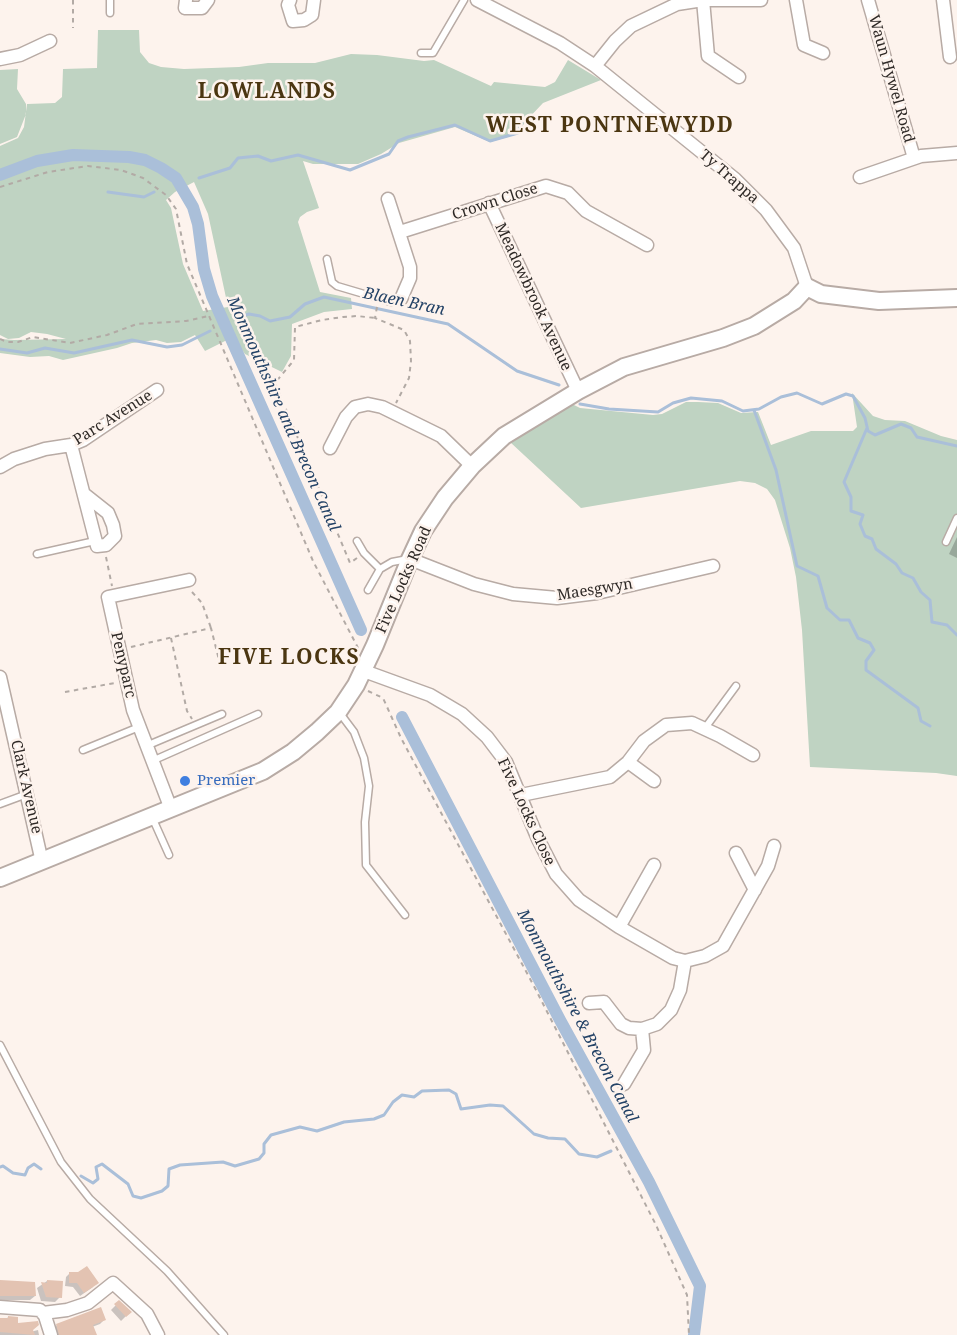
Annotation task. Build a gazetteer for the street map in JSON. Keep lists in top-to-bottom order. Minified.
{"streets":{"street":["Waun Hywel Road","Ty Trappa","Crown Close","Meadowbrook Avenue","Parc Avenue","Five Locks Road","Maesgwyn","Penyparc","Clark Avenue","Five Locks Close"]},"crossings":[["Ty Trappa","Five Locks Road"],["Crown Close","Meadowbrook Avenue"],["Meadowbrook Avenue","Five Locks Road"],["Five Locks Road","Maesgwyn"],["Five Locks Road","Penyparc"],["Five Locks Road","Clark Avenue"],["Five Locks Road","Five Locks Close"]],"districts":["LOWLANDS","WEST PONTNEWYDD","FIVE LOCKS"],"water":["Blaen Bran","Monmouthshire and Brecon Canal","Monmouthshire & Brecon Canal"],"places":["Premier"]}
